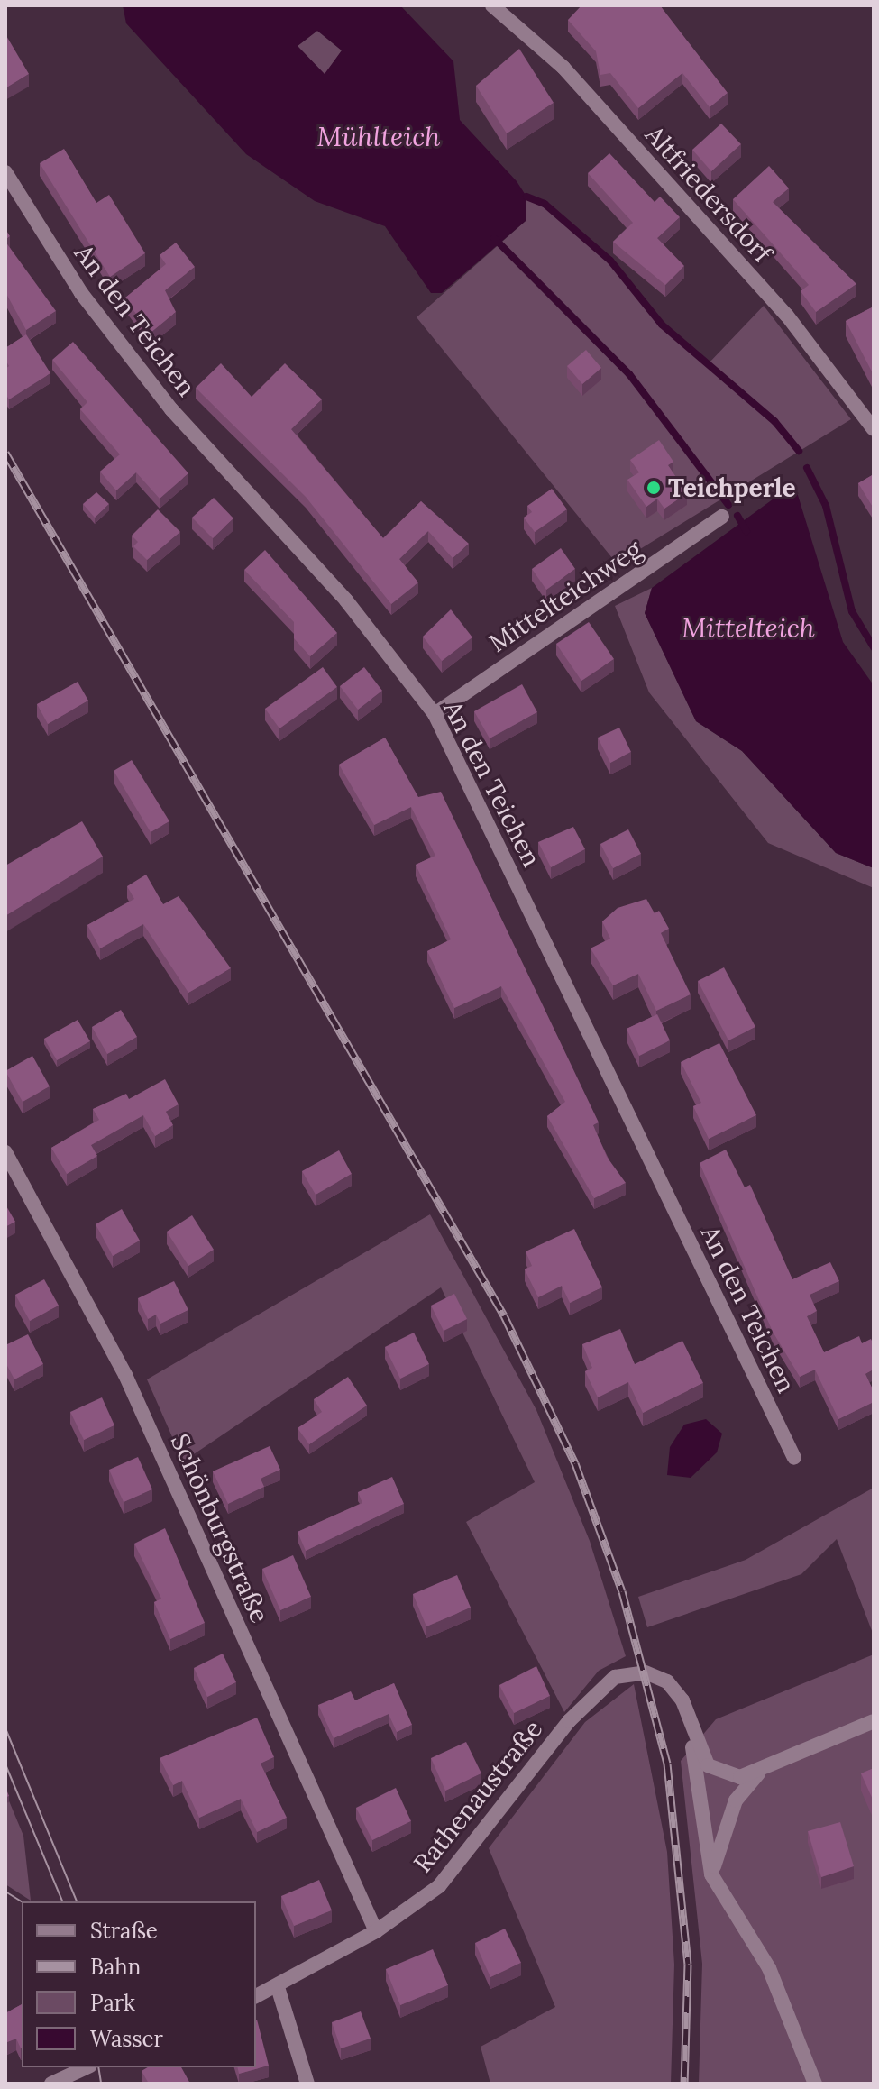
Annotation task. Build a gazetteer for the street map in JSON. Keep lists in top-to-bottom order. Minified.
{"streets":{"street":["Altfriedersdorf","An den Teichen","Mittelteichweg","Schönburgstraße","Rathenaustraße"]},"crossings":[["An den Teichen","Mittelteichweg"],["Schönburgstraße","Rathenaustraße"]],"water":["Mühlteich","Mittelteich"],"places":["Teichperle"],"legend":["Straße","Bahn","Park","Wasser"]}
